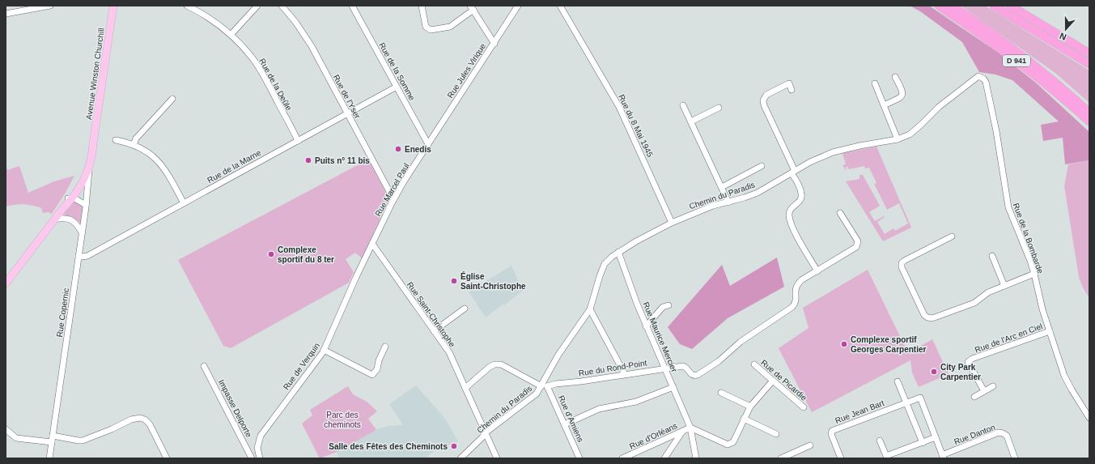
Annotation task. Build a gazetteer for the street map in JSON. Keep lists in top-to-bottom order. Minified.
{"streets":{"highway":["D 941"],"main road":["Avenue Winston Churchill"],"street":["Rue Jules Virique","Rue de la Somme","Rue de la Deûle","Rue de l'Yser","Rue du 8 Mai 1945","Rue de la Marne","Rue Marcel Paul","Chemin du Paradis","Rue de la Bombarde","Rue Copernic","Rue Saint-Christophe","Rue Maurice Mercier","Rue de l'Arc en Ciel","Rue de Verquin","Rue du Rond-Point","Rue de Picardie","Impasse Delporte","Rue Jean Bart","Rue d'Amiens","Rue Danton","Rue d'Orléans"]},"crossings":[["Rue Jules Virique","Rue de la Somme"],["Rue Jules Virique","Rue Marcel Paul"],["Rue de la Somme","Rue de la Marne"],["Rue de la Somme","Rue Marcel Paul"],["Avenue Winston Churchill","Rue Copernic"],["Rue de la Deûle","Rue de la Marne"],["Rue de l'Yser","Rue de la Marne"],["Rue de l'Yser","Rue Marcel Paul"],["Rue du 8 Mai 1945","Chemin du Paradis"],["Rue de la Marne","Rue Copernic"],["Rue Marcel Paul","Rue Saint-Christophe"],["Rue Marcel Paul","Rue de Verquin"],["Chemin du Paradis","Rue de la Bombarde"],["Chemin du Paradis","Rue Saint-Christophe"],["Chemin du Paradis","Rue Maurice Mercier"],["Chemin du Paradis","Rue du Rond-Point"],["Chemin du Paradis","Rue d'Amiens"],["Rue de la Bombarde","Rue de l'Arc en Ciel"],["Rue Saint-Christophe","Rue de Verquin"],["Rue Maurice Mercier","Rue du Rond-Point"],["Rue Maurice Mercier","Rue d'Orléans"],["Rue du Rond-Point","Rue d'Amiens"]],"parks":["Parc des cheminots"],"places":["Enedis","Puits n° 11 bis","Complexe sportif du 8 ter","Église Saint-Christophe","Complexe sportif Georges Carpentier","City Park Carpentier","Salle des Fêtes des Cheminots"],"north":"bottom"}
